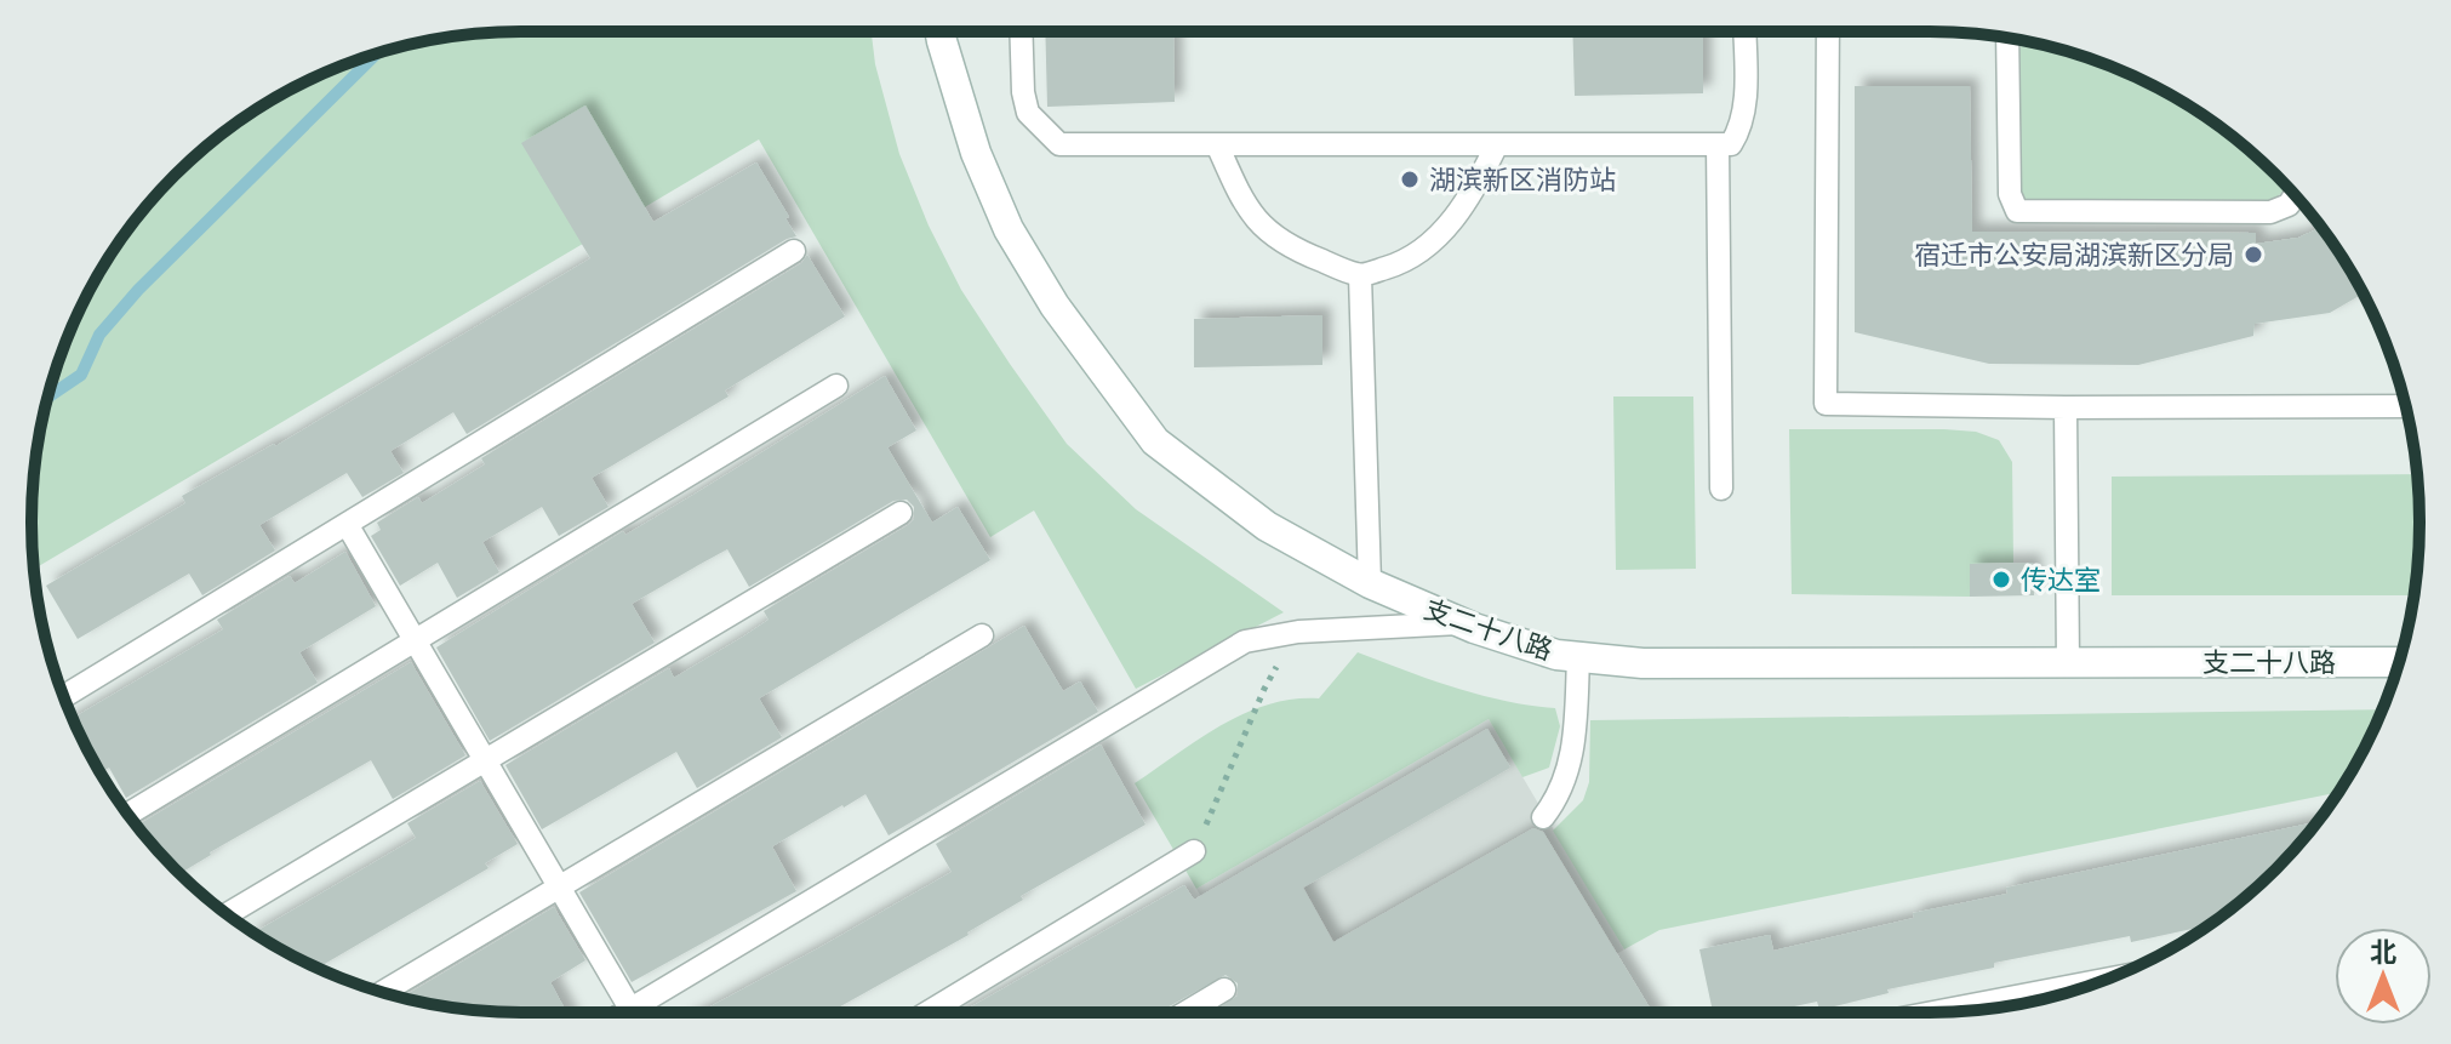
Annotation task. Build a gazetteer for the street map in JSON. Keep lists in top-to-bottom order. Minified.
{"streets":{"street":["支二十八路"]},"places":["湖滨新区消防站","宿迁市公安局湖滨新区分局","传达室"],"north":"top"}
